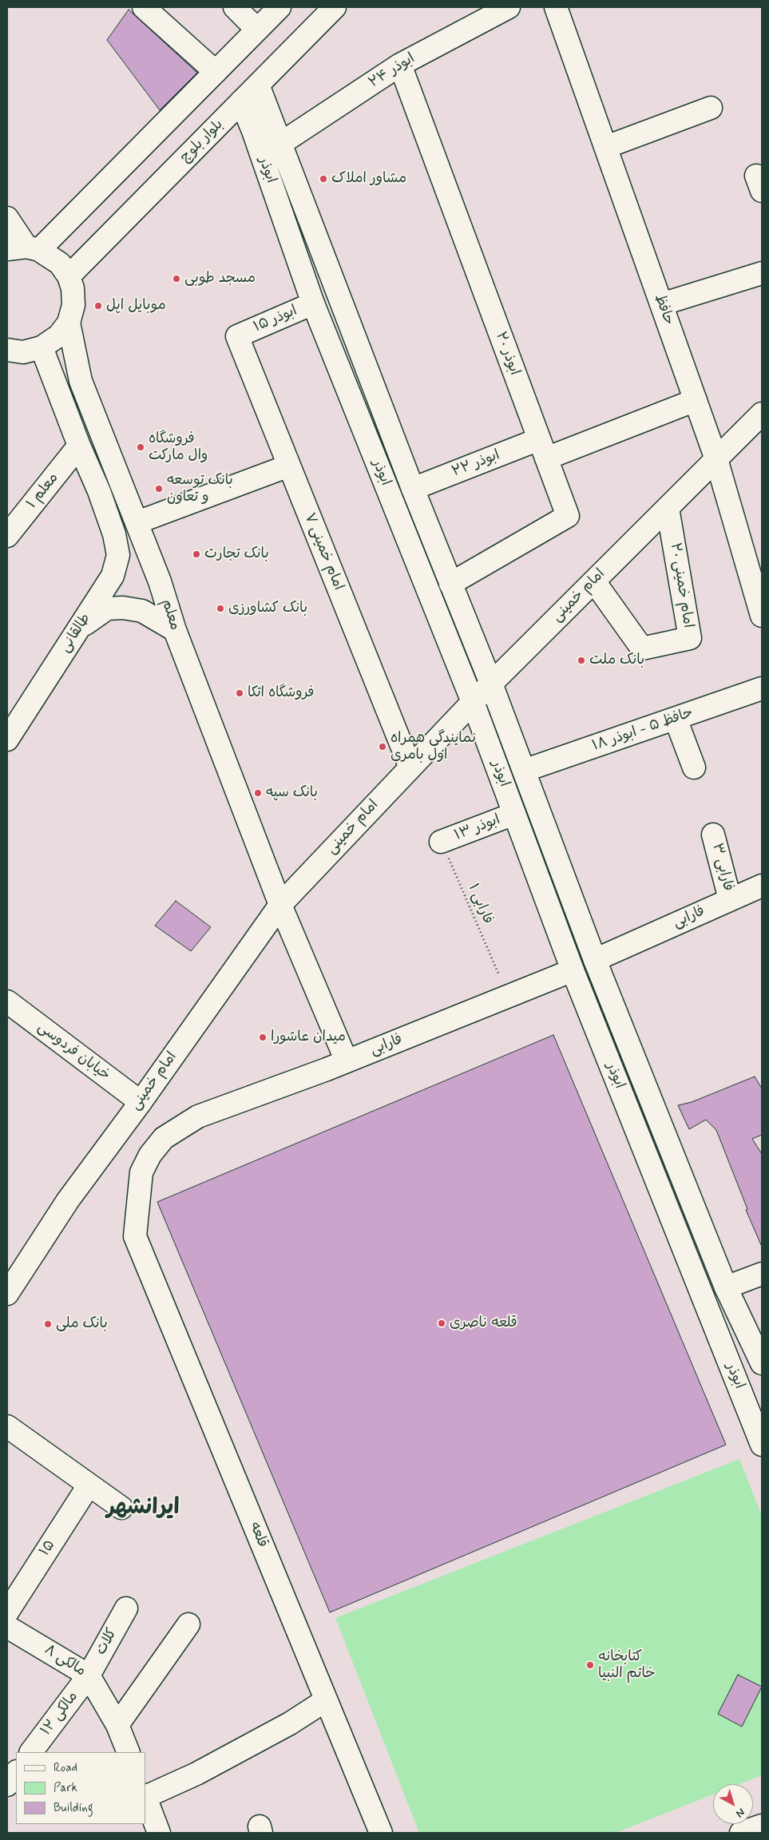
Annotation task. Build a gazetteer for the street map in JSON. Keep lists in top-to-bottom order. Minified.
{"streets":{"street":["ابوذر ۲۴","بلوار بلوچ","ابوذر","حافظ","ابوذر ۱۵","ابوذر ۲۰","ابوذر ۲۲","معلم ۱","امام خمینی ۷","امام خمینی ۲۰","امام خمینی","معلم","طالقانی","حافظ ۵ - ابوذر ۱۸","ابوذر ۱۳","فارابی ۳","فارابی","خیابان فردوسی","قلعه","۱۵","کلات","مالکی ۸","مالکی ۱۲"],"path":["فارابی ۱"]},"crossings":[["ابوذر ۲۴","ابوذر"],["ابوذر ۲۴","ابوذر ۲۰"],["بلوار بلوچ","ابوذر"],["ابوذر","ابوذر ۱۵"],["ابوذر","ابوذر ۲۰"],["ابوذر","ابوذر ۲۲"],["ابوذر","امام خمینی"],["ابوذر","حافظ ۵ - ابوذر ۱۸"],["ابوذر","ابوذر ۱۳"],["ابوذر","فارابی"],["حافظ","ابوذر ۲۲"],["حافظ","امام خمینی"],["ابوذر ۱۵","امام خمینی ۷"],["ابوذر ۲۰","ابوذر ۲۲"],["معلم ۱","طالقانی"],["امام خمینی ۷","امام خمینی"],["امام خمینی ۲۰","امام خمینی"],["امام خمینی","معلم"],["امام خمینی","خیابان فردوسی"],["معلم","فارابی"],["ابوذر ۱۳","فارابی ۱"],["فارابی ۳","فارابی"],["فارابی","قلعه"],["کلات","مالکی ۸"],["کلات","مالکی ۱۲"],["مالکی ۸","مالکی ۱۲"]],"districts":["ایرانشهر"],"places":["مشاور املاک","مسجد طوبی","موبایل اپل","فروشگاه وال مارکت","بانک توسعه و تعاون","بانک تجارت","بانک کشاورزی","بانک ملت","فروشگاه اتکا","نمایندگی همراه اول بامری","بانک سپه","میدان عاشورا","قلعه ناصری","بانک ملی","کتابخانه خاتم النبیا"],"legend":["Road","Park","Building"],"north":"bottom right"}
